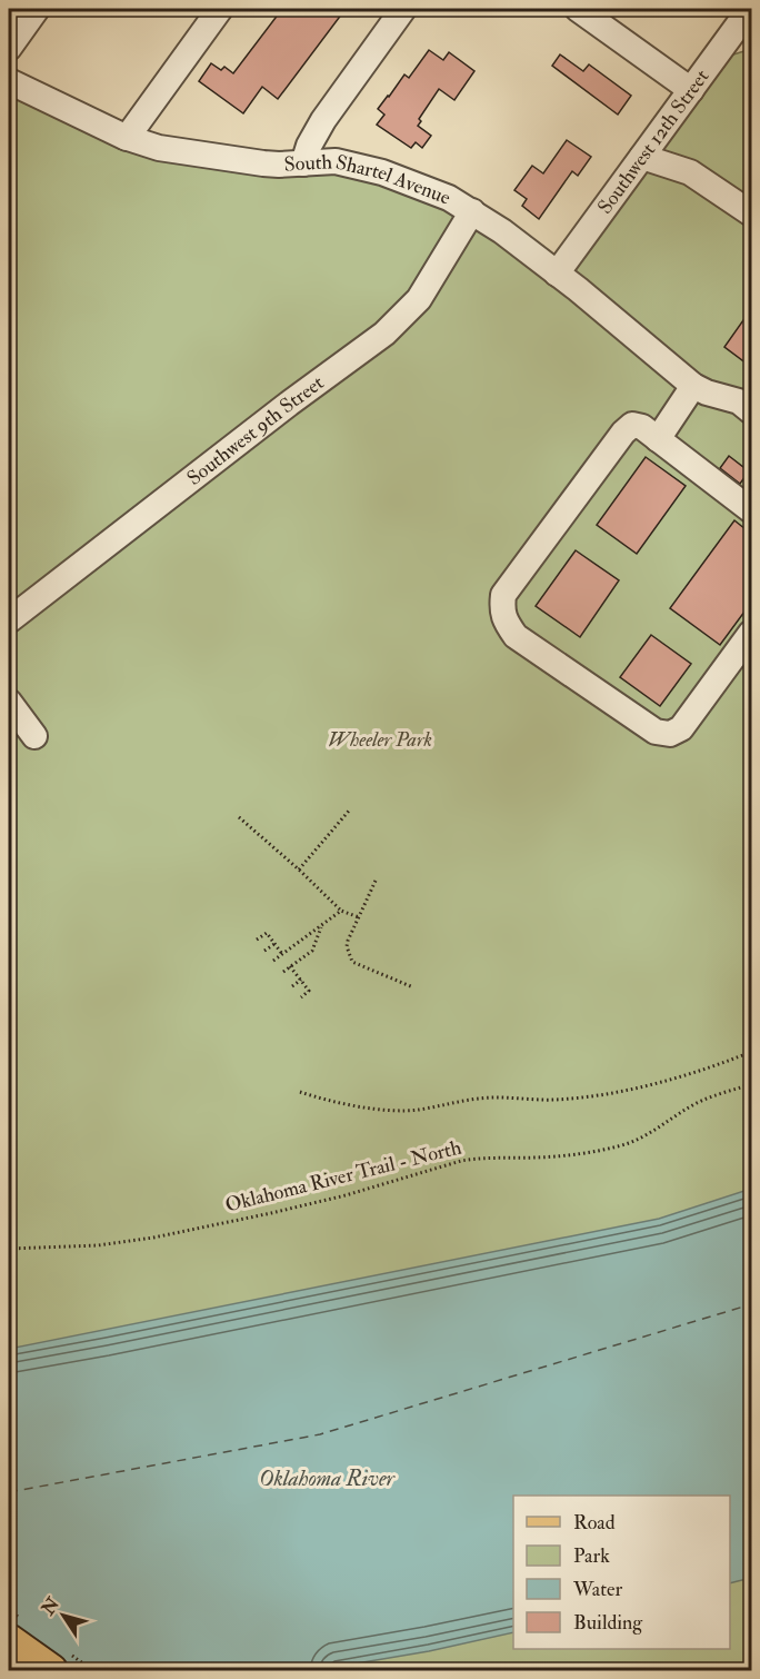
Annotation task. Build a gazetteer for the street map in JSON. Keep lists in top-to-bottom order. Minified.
{"streets":{"street":["Southwest 12th Street","South Shartel Avenue","Southwest 9th Street"],"path":["Oklahoma River Trail - North"]},"crossings":[["Southwest 12th Street","South Shartel Avenue"],["South Shartel Avenue","Southwest 9th Street"]],"water":["Oklahoma River"],"parks":["Wheeler Park"],"legend":["Road","Park","Water","Building"],"north":"top left"}
